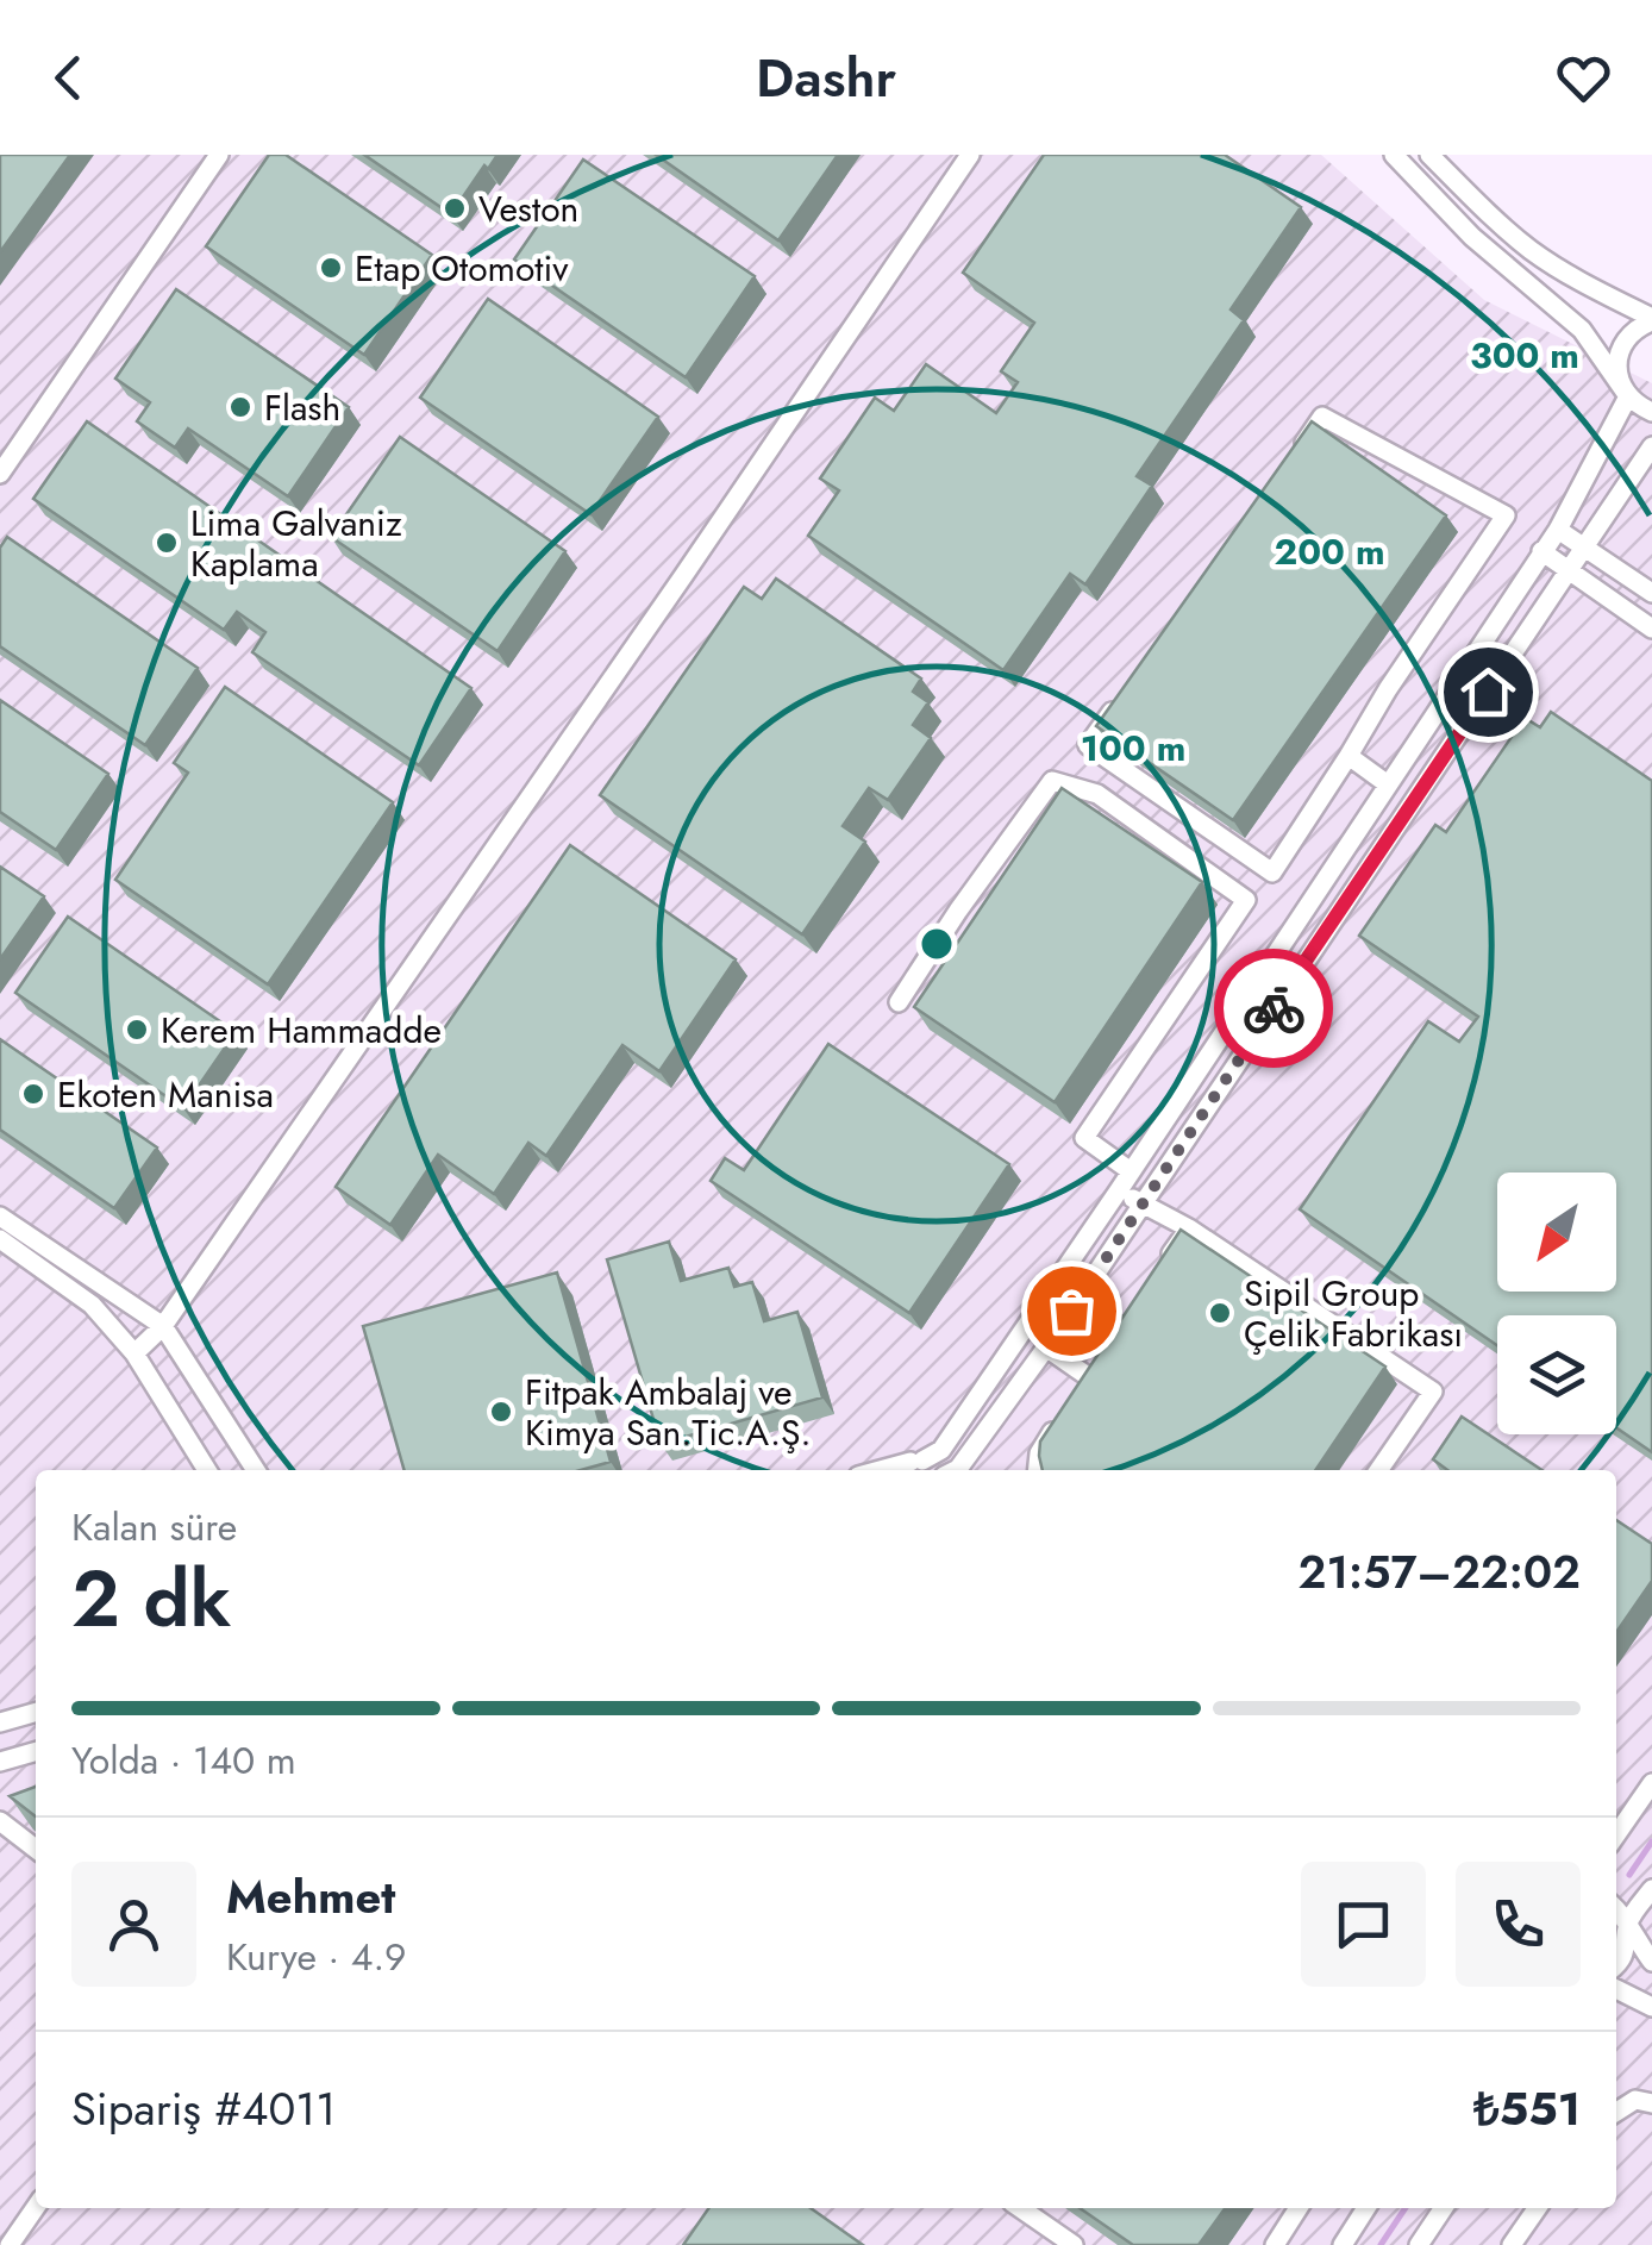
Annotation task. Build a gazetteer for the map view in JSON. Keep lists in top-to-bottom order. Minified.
{"places":["Veston","Etap Otomotiv","Flash","Lima Galvaniz Kaplama","Kerem Hammadde","Ekoten Manisa","Sipil Group Çelik Fabrikası","Fitpak Ambalaj ve Kimya San.Tic.A.Ş."],"north":"bottom left","page":{"header":"Dashr","heading":["2 dk","Kalan süre","21:57–22:02"],"panel":["Mehmet","Kurye · 4.9","Sipariş #4011","₺551"],"bar":"Yolda · 140 m"},"rings":["300 m","200 m","100 m"]}
